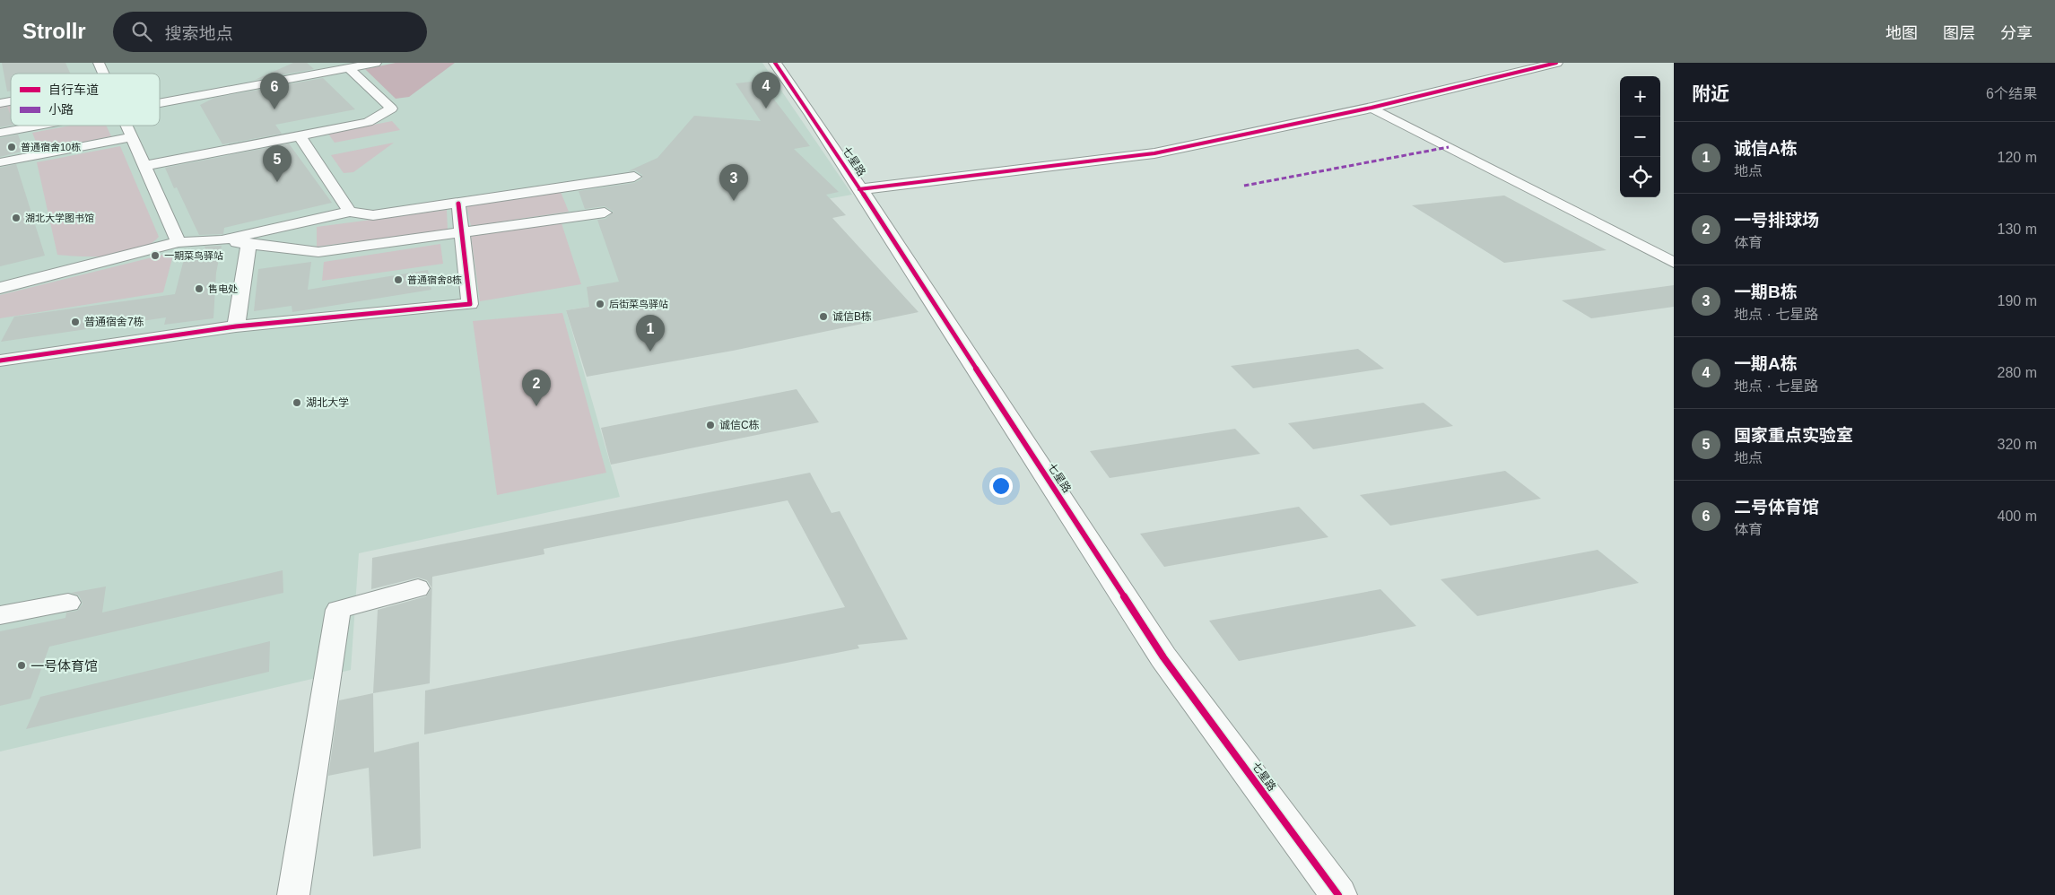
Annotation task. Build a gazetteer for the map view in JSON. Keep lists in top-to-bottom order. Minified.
{"streets":{"street":["七星路"]},"places":["普通宿舍10栋","湖北大学图书馆","一期菜鸟驿站","普通宿舍8栋","售电处","后街菜鸟驿站","诚信B栋","普通宿舍7栋","湖北大学","诚信C栋","一号体育馆"],"legend":["自行车道","小路"],"page":{"header":"Strollr","search":"搜索地点","nav":["地图","图层","分享"],"heading":["附近","6个结果"],"pins":["4","6","5","3","1","2"],"map_buttons":["+","−"],"list":[{"mark":"1","name":"诚信A栋","note":"地点","value":"120 m"},{"mark":"2","name":"一号排球场","note":"体育","value":"130 m"},{"mark":"3","name":"一期B栋","note":"地点 · 七星路","value":"190 m"},{"mark":"4","name":"一期A栋","note":"地点 · 七星路","value":"280 m"},{"mark":"5","name":"国家重点实验室","note":"地点","value":"320 m"},{"mark":"6","name":"二号体育馆","note":"体育","value":"400 m"}]}}
